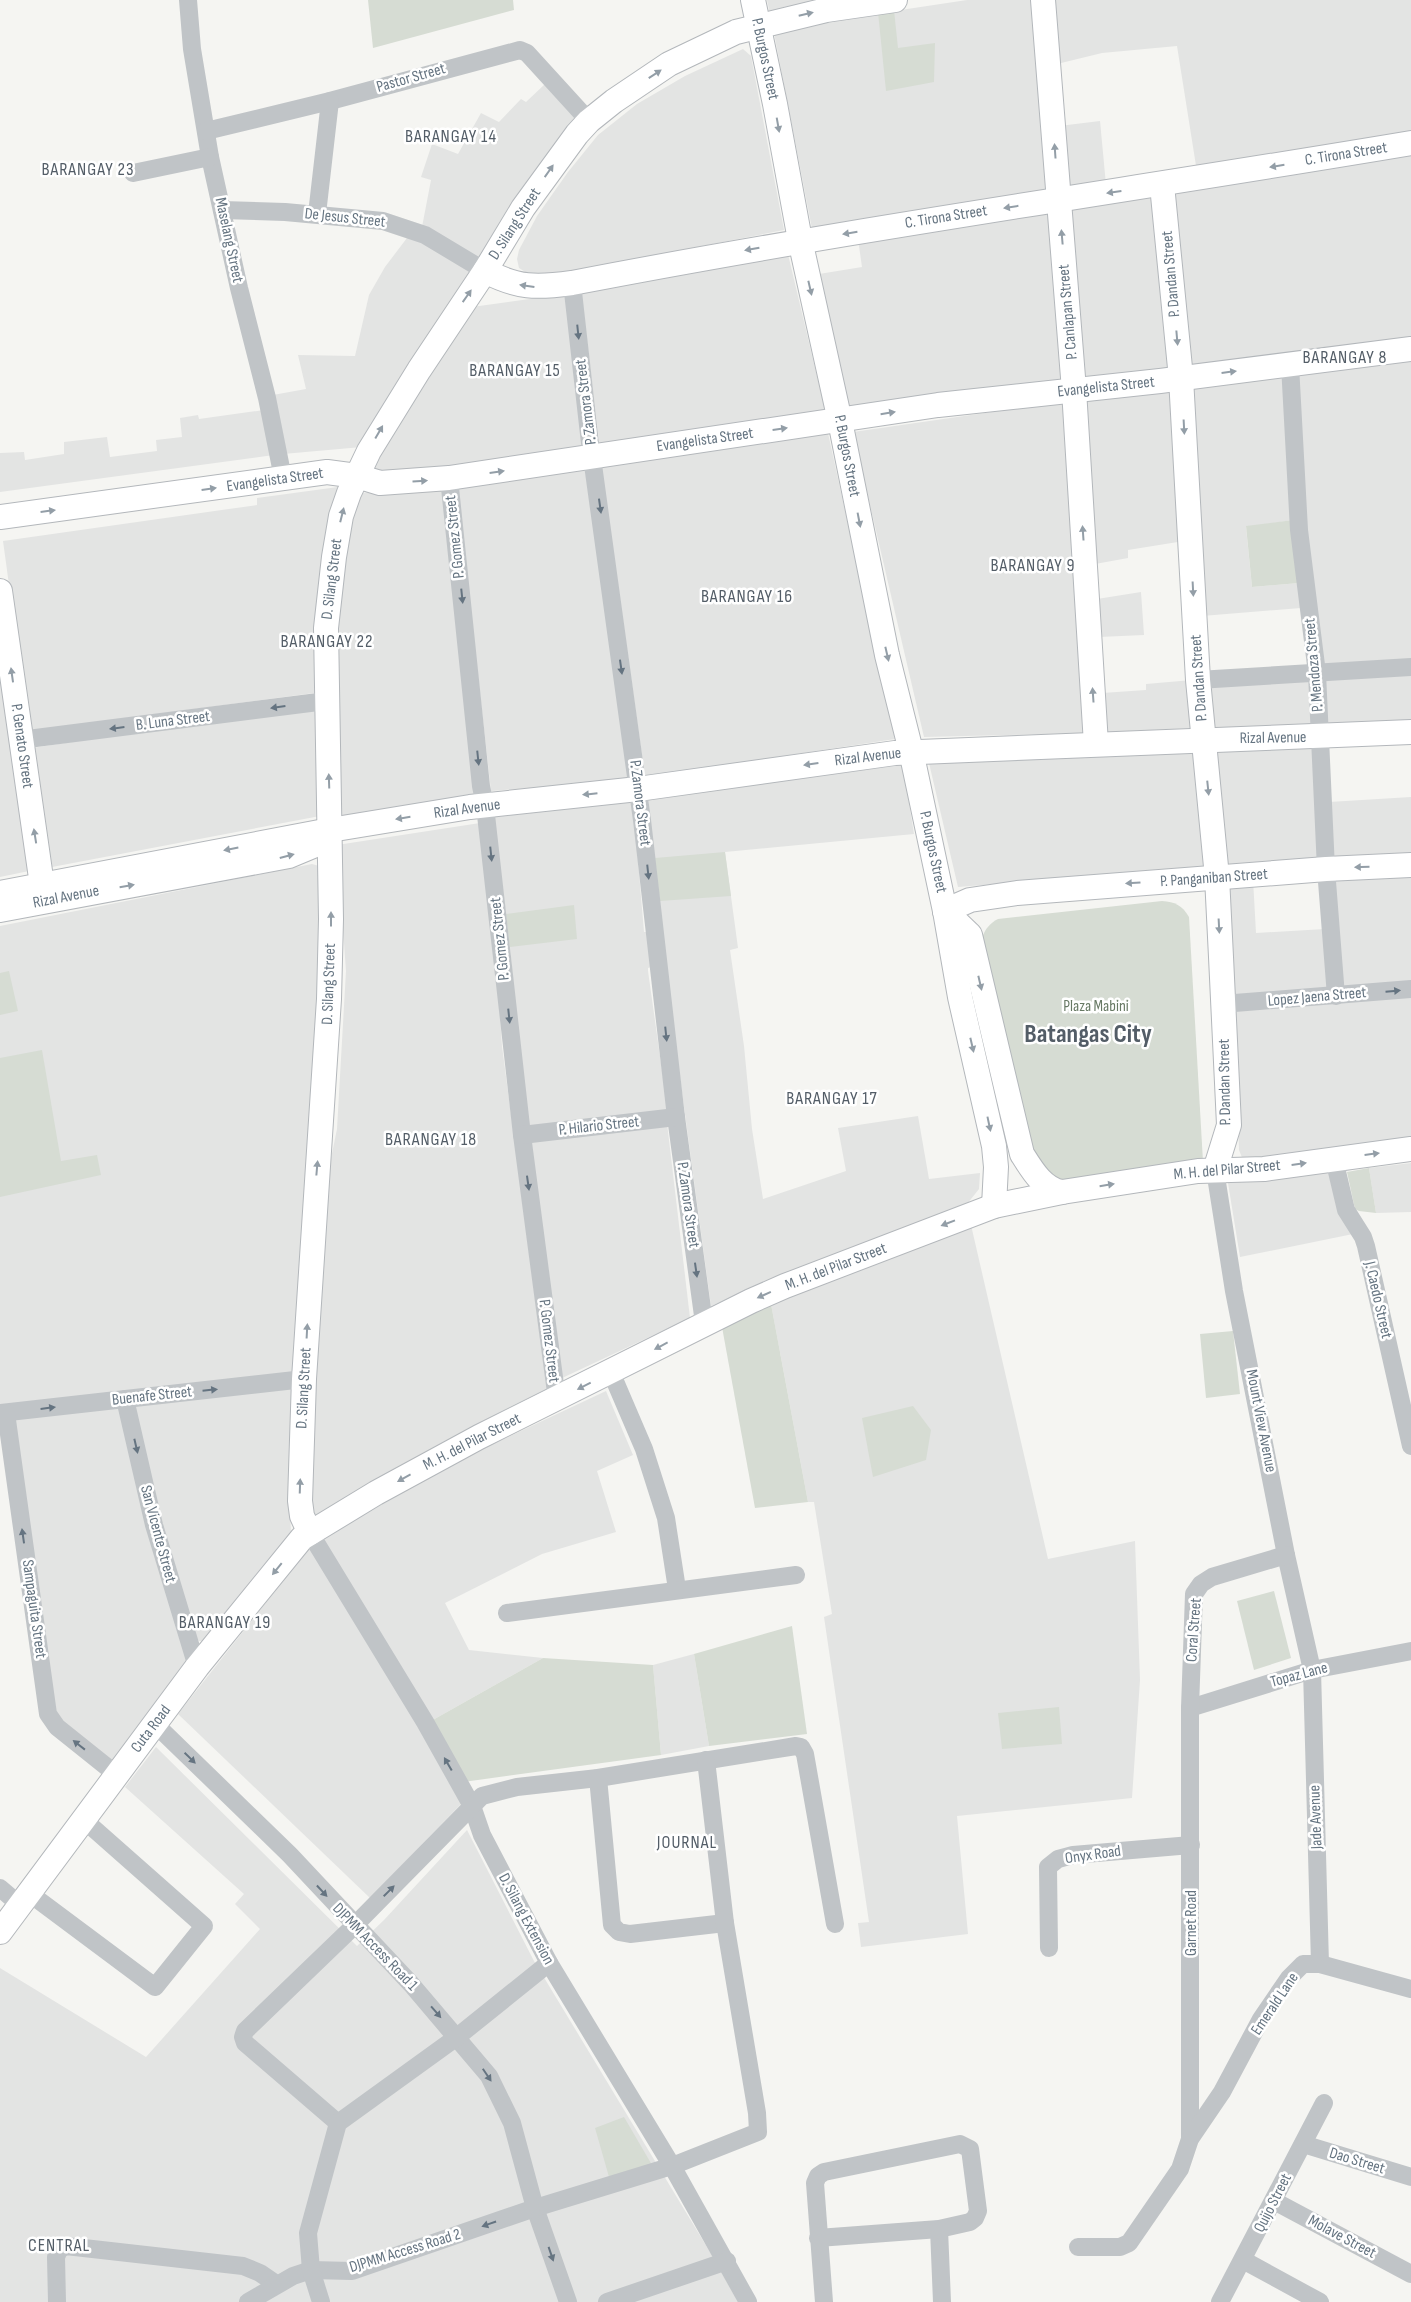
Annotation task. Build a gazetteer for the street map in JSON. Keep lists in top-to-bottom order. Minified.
{"streets":{"street":["P. Burgos Street","Pastor Street","C. Tirona Street","De Jesus Street","D. Silang Street","Maselang Street","P. Dandan Street","P. Canlapan Street","Evangelista Street","P. Zamora Street","P. Gomez Street","P. Mendoza Street","B. Luna Street","Rizal Avenue","P. Genato Street","P. Panganiban Street","Lopez Jaena Street","P. Hilario Street","M. H. del Pilar Street","J. Caedo Street","Buenafe Street","Mount View Avenue","San Vicente Street","Sampaguita Street","Coral Street","Topaz Lane","Cuta Road","Jade Avenue","Onyx Road","D. Silang Extension","Garnet Road","DJPMM Access Road 1","Emerald Lane","Dao Street","Quijo Street","Molave Street","DJPMM Access Road 2"]},"crossings":[["P. Burgos Street","C. Tirona Street"],["P. Burgos Street","D. Silang Street"],["P. Burgos Street","Evangelista Street"],["P. Burgos Street","Rizal Avenue"],["P. Burgos Street","P. Panganiban Street"],["P. Burgos Street","M. H. del Pilar Street"],["Pastor Street","D. Silang Street"],["Pastor Street","Maselang Street"],["C. Tirona Street","De Jesus Street"],["C. Tirona Street","D. Silang Street"],["C. Tirona Street","P. Dandan Street"],["C. Tirona Street","P. Canlapan Street"],["C. Tirona Street","P. Zamora Street"],["De Jesus Street","D. Silang Street"],["De Jesus Street","Maselang Street"],["D. Silang Street","Evangelista Street"],["D. Silang Street","B. Luna Street"],["D. Silang Street","Rizal Avenue"],["D. Silang Street","M. H. del Pilar Street"],["D. Silang Street","Buenafe Street"],["D. Silang Street","Cuta Road"],["D. Silang Street","D. Silang Extension"],["Maselang Street","Evangelista Street"],["P. Dandan Street","Evangelista Street"],["P. Dandan Street","Rizal Avenue"],["P. Dandan Street","P. Panganiban Street"],["P. Dandan Street","Lopez Jaena Street"],["P. Dandan Street","M. H. del Pilar Street"],["P. Dandan Street","Mount View Avenue"],["P. Canlapan Street","Evangelista Street"],["P. Canlapan Street","Rizal Avenue"],["Evangelista Street","P. Zamora Street"],["Evangelista Street","P. Gomez Street"],["Evangelista Street","P. Mendoza Street"],["P. Zamora Street","Rizal Avenue"],["P. Zamora Street","P. Hilario Street"],["P. Zamora Street","M. H. del Pilar Street"],["P. Gomez Street","Rizal Avenue"],["P. Gomez Street","P. Hilario Street"],["P. Gomez Street","M. H. del Pilar Street"],["P. Mendoza Street","Rizal Avenue"],["P. Mendoza Street","P. Panganiban Street"],["P. Mendoza Street","Lopez Jaena Street"],["B. Luna Street","P. Genato Street"],["Rizal Avenue","P. Genato Street"],["M. H. del Pilar Street","J. Caedo Street"],["M. H. del Pilar Street","Mount View Avenue"],["M. H. del Pilar Street","Cuta Road"],["M. H. del Pilar Street","D. Silang Extension"],["Buenafe Street","San Vicente Street"],["Buenafe Street","Sampaguita Street"],["Mount View Avenue","Coral Street"],["Mount View Avenue","Topaz Lane"],["Mount View Avenue","Jade Avenue"],["San Vicente Street","Cuta Road"],["Sampaguita Street","Cuta Road"],["Coral Street","Topaz Lane"],["Coral Street","Garnet Road"],["Topaz Lane","Jade Avenue"],["Topaz Lane","Garnet Road"],["Cuta Road","D. Silang Extension"],["Cuta Road","DJPMM Access Road 1"],["Jade Avenue","Emerald Lane"],["Onyx Road","Garnet Road"],["D. Silang Extension","DJPMM Access Road 2"],["Garnet Road","Emerald Lane"],["DJPMM Access Road 1","DJPMM Access Road 2"],["Dao Street","Quijo Street"],["Quijo Street","Molave Street"]],"one_way":["P. Burgos Street","C. Tirona Street","D. Silang Street","P. Dandan Street","P. Canlapan Street","Evangelista Street","P. Zamora Street","P. Gomez Street","B. Luna Street","Rizal Avenue","P. Genato Street","Lopez Jaena Street","Buenafe Street","San Vicente Street","Sampaguita Street","D. Silang Extension","DJPMM Access Road 1"],"districts":["BARANGAY 14","BARANGAY 23","BARANGAY 8","BARANGAY 15","BARANGAY 9","BARANGAY 16","BARANGAY 22","Batangas City","BARANGAY 17","BARANGAY 18","BARANGAY 19","JOURNAL","CENTRAL"],"parks":["Plaza Mabini"]}
